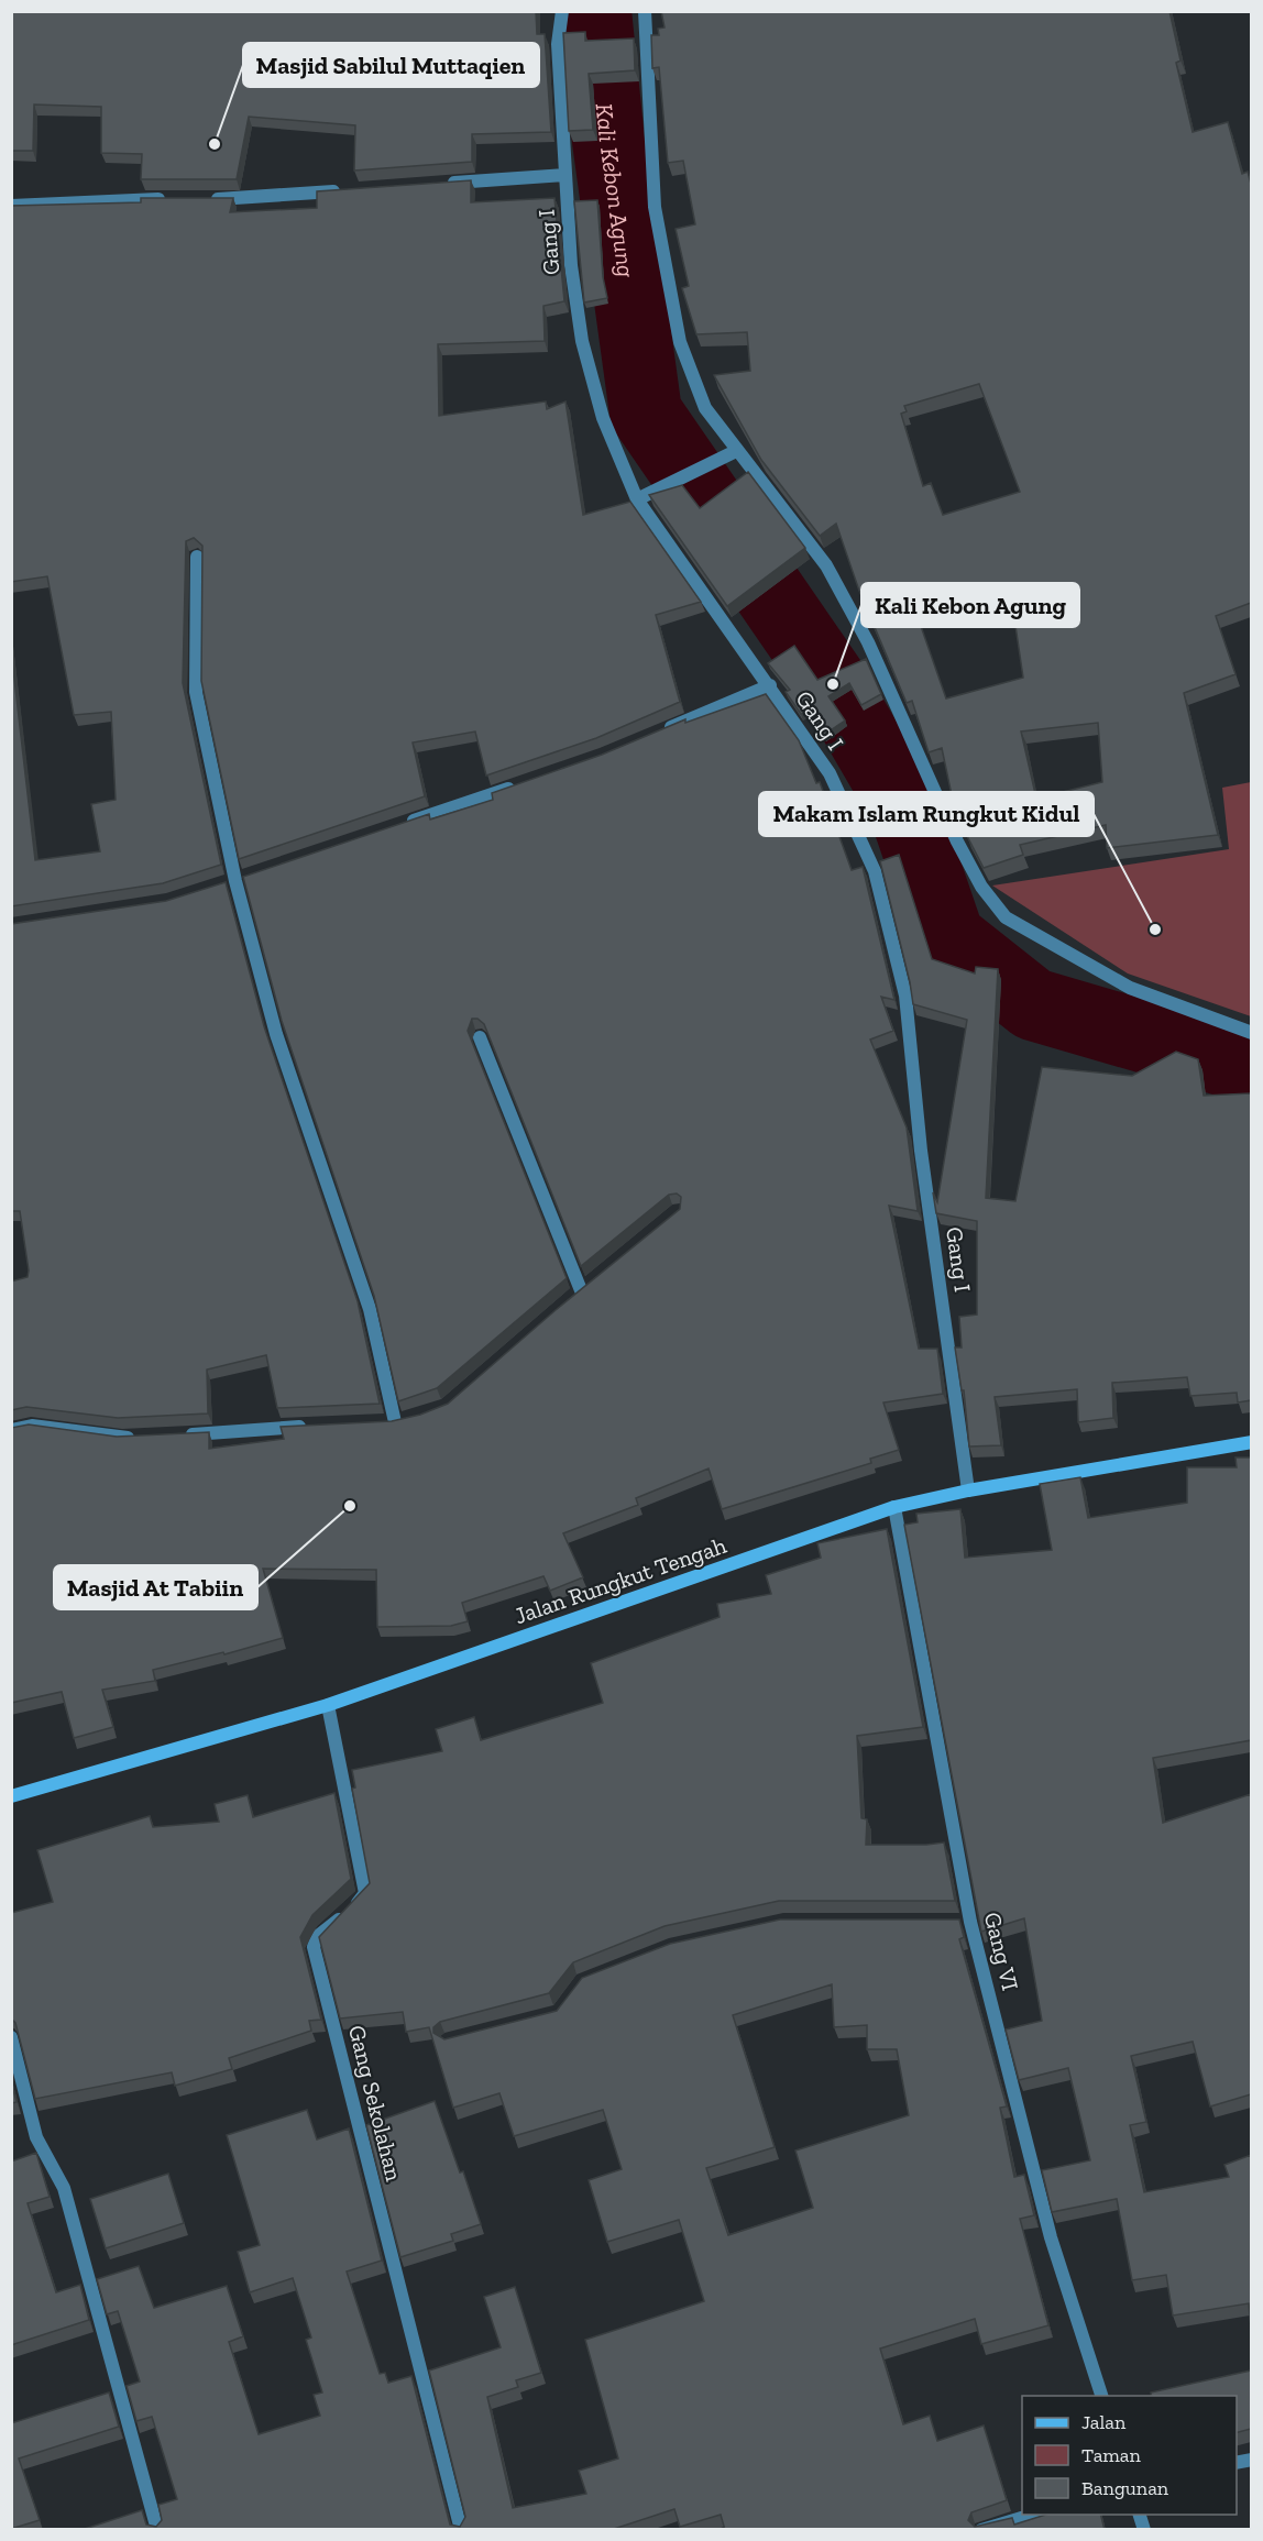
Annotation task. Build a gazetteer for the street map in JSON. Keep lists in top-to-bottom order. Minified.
{"streets":{"main road":["Jalan Rungkut Tengah"],"street":["Gang I","Gang VI","Gang Sekolahan"]},"crossings":[["Gang I","Jalan Rungkut Tengah"],["Jalan Rungkut Tengah","Gang VI"],["Jalan Rungkut Tengah","Gang Sekolahan"]],"water":["Kali Kebon Agung"],"places":["Masjid Sabilul Muttaqien","Kali Kebon Agung","Makam Islam Rungkut Kidul","Masjid At Tabiin"],"legend":["Jalan","Taman","Bangunan"]}
